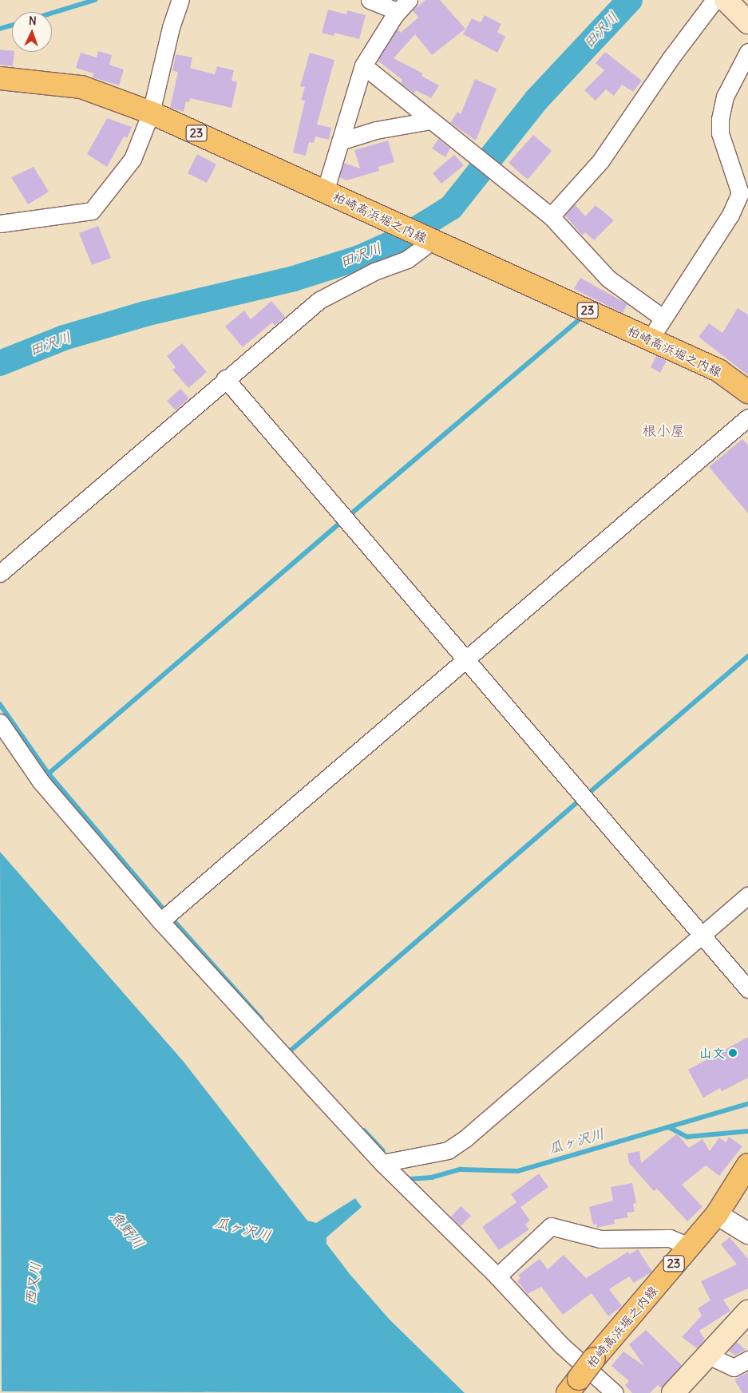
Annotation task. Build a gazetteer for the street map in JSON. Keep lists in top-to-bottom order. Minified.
{"streets":{"main road":["23","柏崎高浜堀之内線"]},"districts":["根小屋"],"water":["田沢川","瓜ヶ沢川","魚野川","西又川"],"places":["山文"],"north":"top"}
